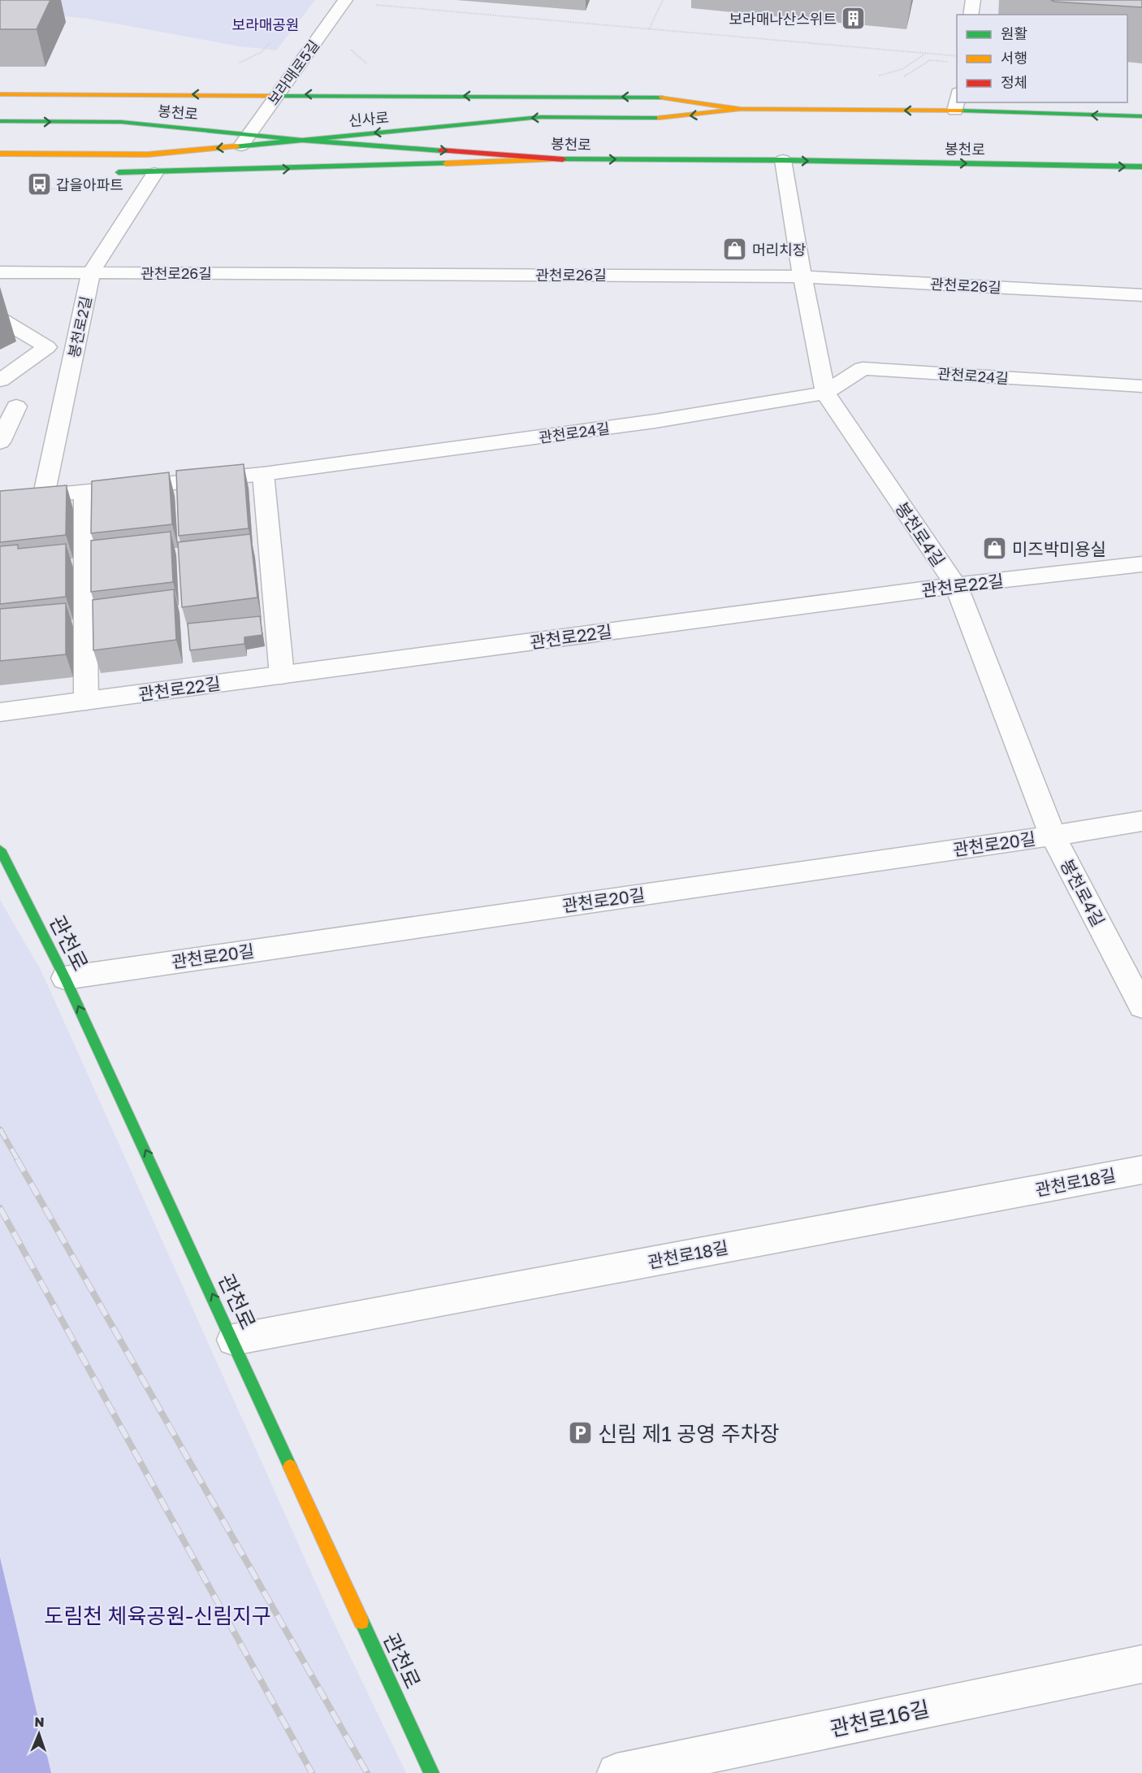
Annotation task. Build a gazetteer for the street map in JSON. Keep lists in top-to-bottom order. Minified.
{"streets":{"main road":["봉천로","신사로","관천로"],"street":["보라매로5길","관천로26길","봉천로2길","관천로24길","봉천로4길","관천로22길","관천로20길","관천로18길","관천로16길"]},"crossings":[["보라매로5길","봉천로"],["봉천로","신사로"],["봉천로","봉천로4길"],["관천로26길","봉천로2길"],["관천로26길","봉천로4길"],["봉천로2길","관천로24길"],["관천로24길","봉천로4길"],["봉천로4길","관천로22길"],["봉천로4길","관천로20길"],["관천로20길","관천로"],["관천로","관천로18길"]],"one_way":["관천로"],"parks":["보라매공원","도림천 체육공원-신림지구"],"places":{"building":["보라매나산스위트"],"bus stop":["갑을아파트"],"shop":["머리치장","미즈박미용실"],"parking":["신림 제1 공영 주차장"]},"legend":["원활","서행","정체"],"north":"top"}
